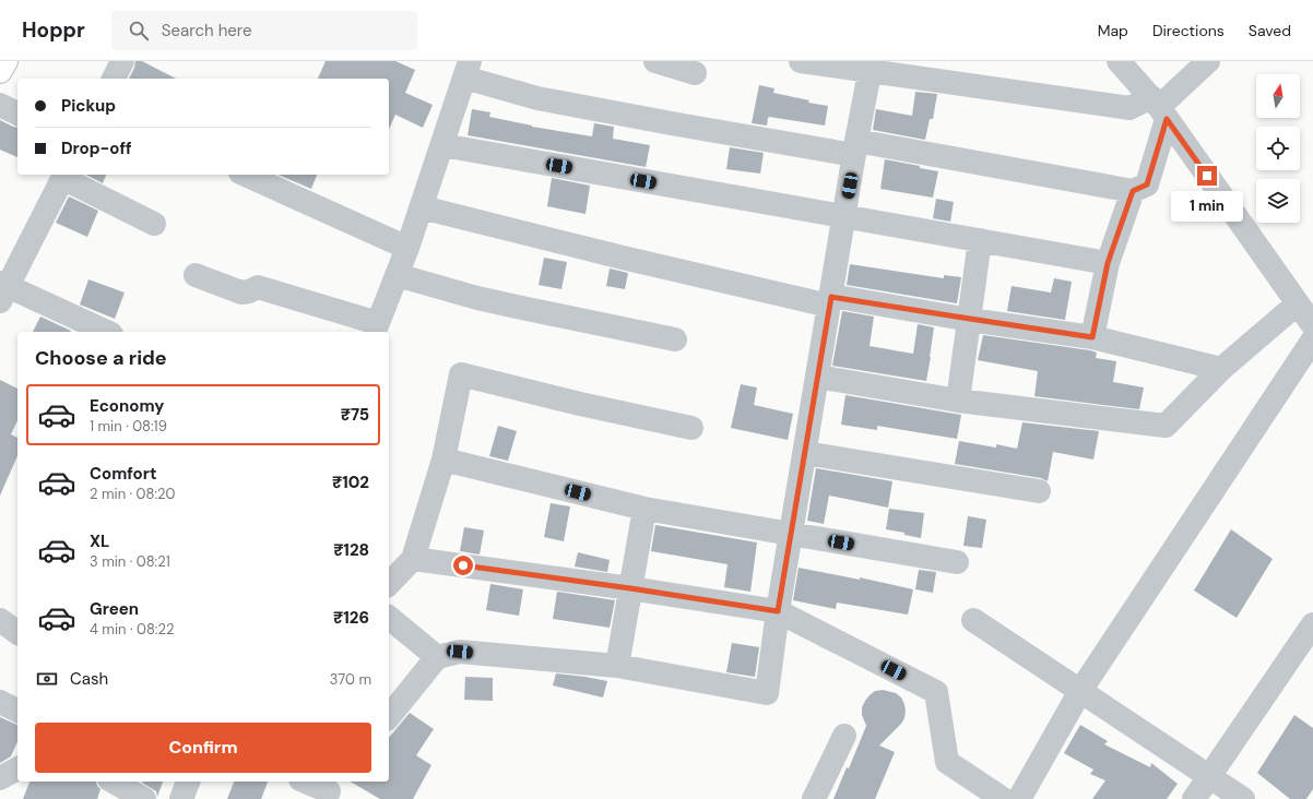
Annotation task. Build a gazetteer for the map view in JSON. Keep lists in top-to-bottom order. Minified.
{"north":"top","page":{"header":"Hoppr","search":"Search here","nav":["Map","Directions","Saved"],"banner":["Pickup","Drop-off"],"bubble":"1 min","heading":"Choose a ride","list":[{"name":"Economy","note":"1 min · 08:19","value":"₹75"},{"name":"Comfort","note":"2 min · 08:20","value":"₹102"},{"name":"XL","note":"3 min · 08:21","value":"₹128"},{"name":"Green","note":"4 min · 08:22","value":"₹126"}],"pay":["Cash","370 m"],"buttons":"Confirm"}}
